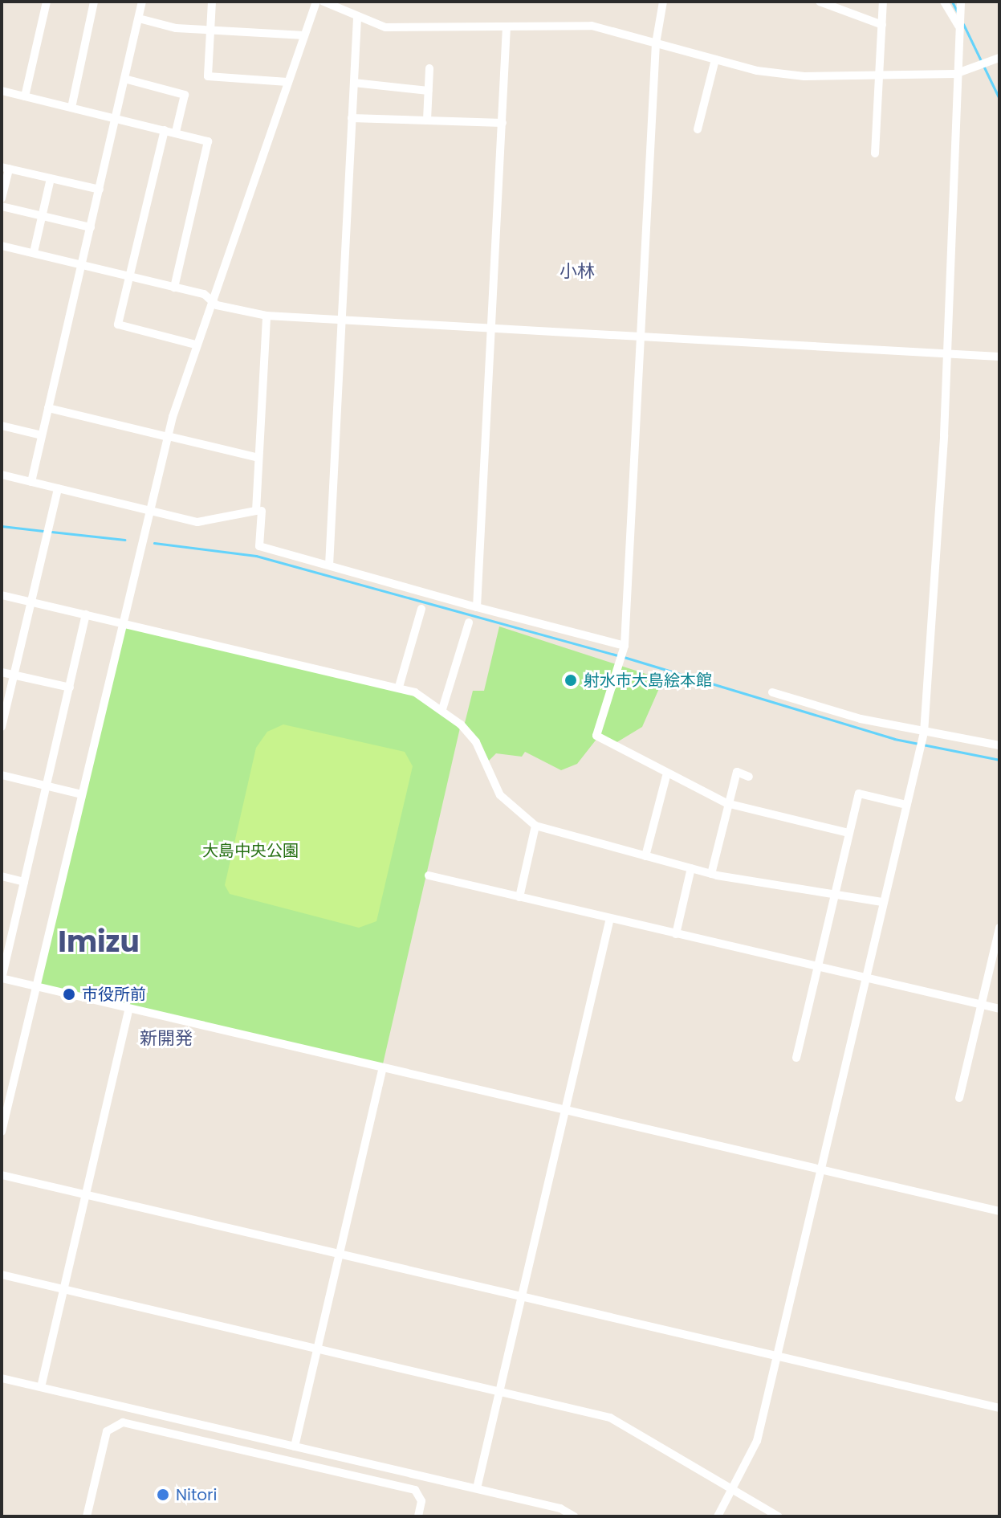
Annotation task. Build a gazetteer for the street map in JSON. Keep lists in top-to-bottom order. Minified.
{"districts":["小林","Imizu","新開発"],"parks":["大島中央公園"],"places":["射水市大島絵本館","市役所前","Nitori"]}
